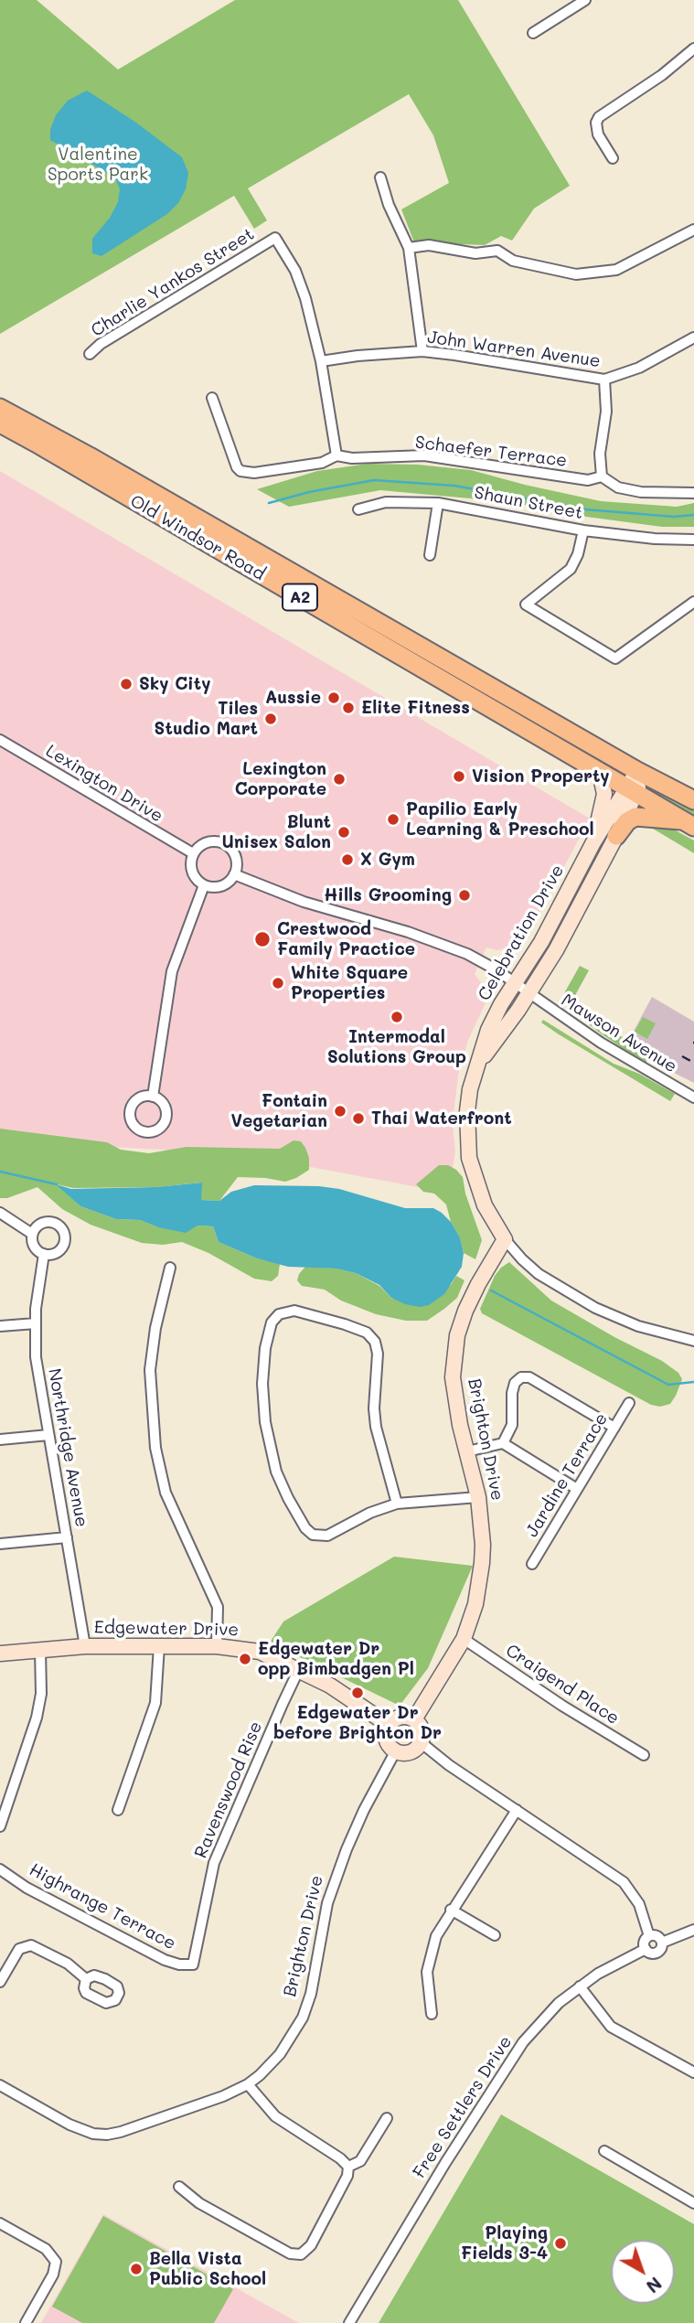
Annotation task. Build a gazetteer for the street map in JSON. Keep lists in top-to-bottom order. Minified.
{"streets":{"highway":["Old Windsor Road","A2"],"street":["Charlie Yankos Street","John Warren Avenue","Schaefer Terrace","Shaun Street","Lexington Drive","Celebration Drive","Mawson Avenue","Brighton Drive","Northridge Avenue","Jardine Terrace","Edgewater Drive","Craigend Place","Ravenswood Rise","Highrange Terrace","Free Settlers Drive"]},"crossings":[["Charlie Yankos Street","John Warren Avenue"],["Charlie Yankos Street","Schaefer Terrace"],["Old Windsor Road","Celebration Drive"],["Celebration Drive","Mawson Avenue"],["Celebration Drive","Brighton Drive"],["Brighton Drive","Edgewater Drive"],["Brighton Drive","Craigend Place"],["Northridge Avenue","Edgewater Drive"],["Edgewater Drive","Ravenswood Rise"],["Ravenswood Rise","Highrange Terrace"]],"parks":["Valentine Sports Park"],"places":["Sky City","Aussie","Elite Fitness","Tiles Studio Mart","Vision Property","Lexington Corporate","Papilio Early Learning & Preschool","Blunt Unisex Salon","X Gym","Hills Grooming","Crestwood Family Practice","White Square Properties","Intermodal Solutions Group","Fontain Vegetarian","Thai Waterfront","Edgewater Dr opp Bimbadgen Pl","Edgewater Dr before Brighton Dr","Playing Fields 3-4","Bella Vista Public School"],"north":"bottom right"}
